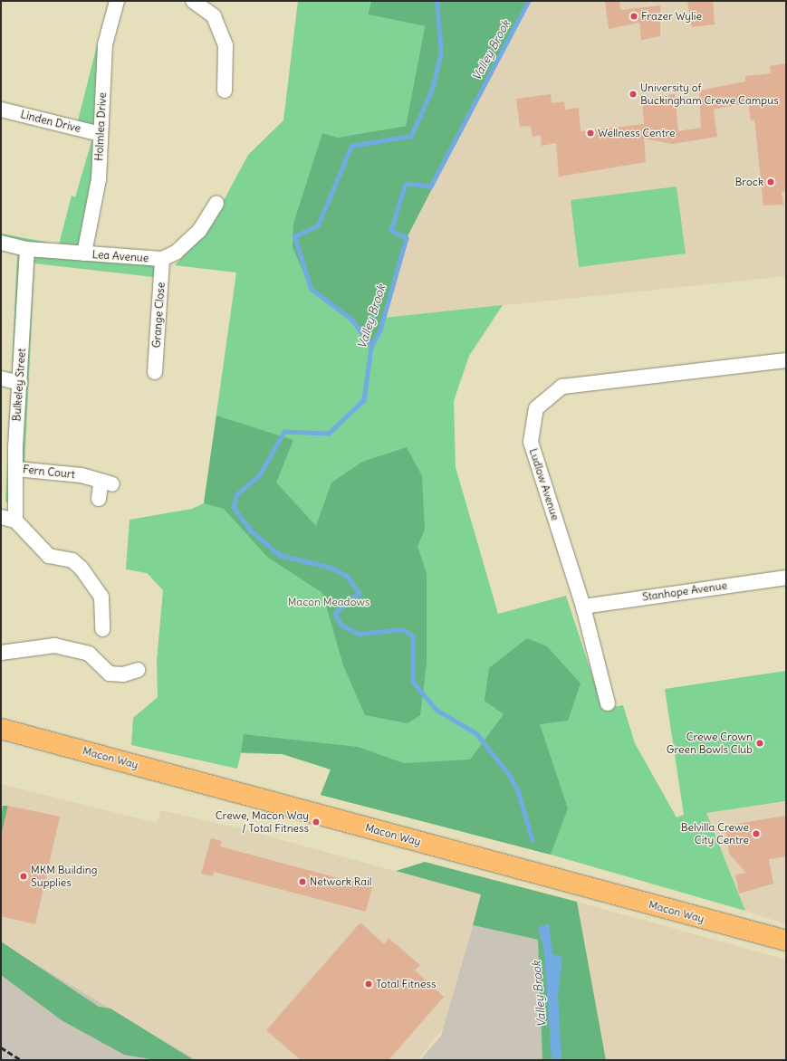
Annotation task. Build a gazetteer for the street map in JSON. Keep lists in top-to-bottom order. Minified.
{"streets":{"main road":["Macon Way"],"street":["Linden Drive","Holmlea Drive","Lea Avenue","Grange Close","Bulkeley Street","Fern Court","Ludlow Avenue","Stanhope Avenue"]},"crossings":[["Linden Drive","Holmlea Drive"],["Holmlea Drive","Lea Avenue"],["Lea Avenue","Grange Close"],["Lea Avenue","Bulkeley Street"],["Bulkeley Street","Fern Court"],["Ludlow Avenue","Stanhope Avenue"]],"water":["Valley Brook"],"parks":["Macon Meadows"],"places":["Frazer Wylie","University of Buckingham Crewe Campus","Wellness Centre","Brock","Crewe Crown Green Bowls Club","Crewe, Macon Way / Total Fitness","Belvilla Crewe City Centre","MKM Building Supplies","Network Rail","Total Fitness"]}
